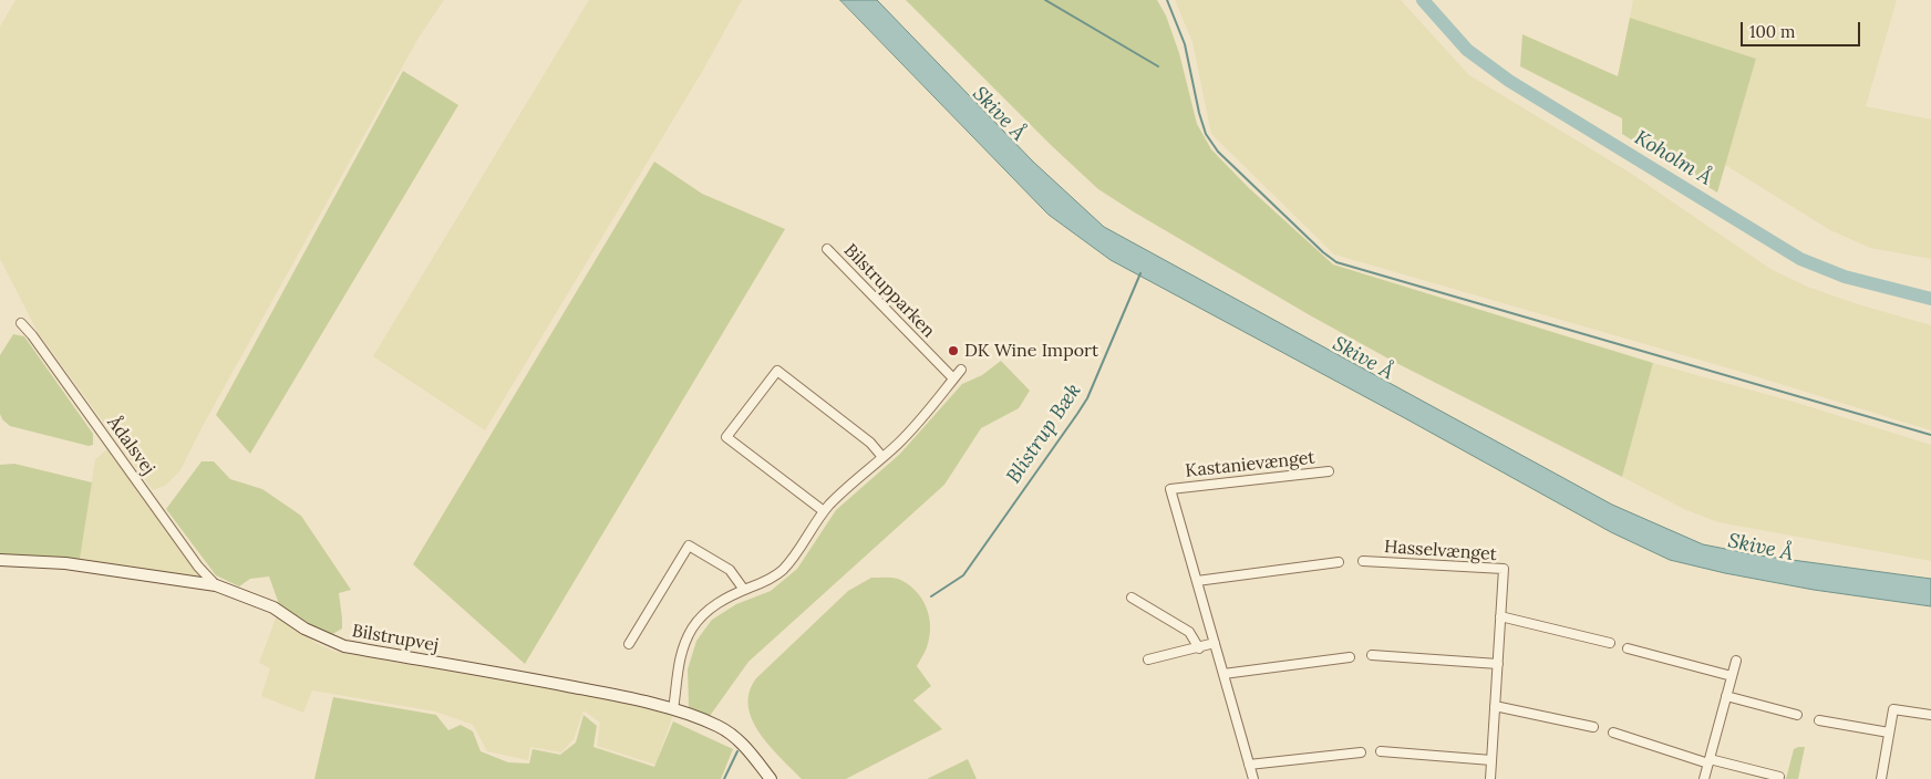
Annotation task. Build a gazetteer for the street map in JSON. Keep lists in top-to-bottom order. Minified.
{"streets":{"street":["Bilstrupparken","Ådalsvej","Kastanievænget","Hasselvænget","Bilstrupvej"]},"crossings":[["Ådalsvej","Bilstrupvej"]],"water":["Skive Å","Koholm Å","Blistrup Bæk"],"places":["DK Wine Import"],"scale_bar":"100 m"}
